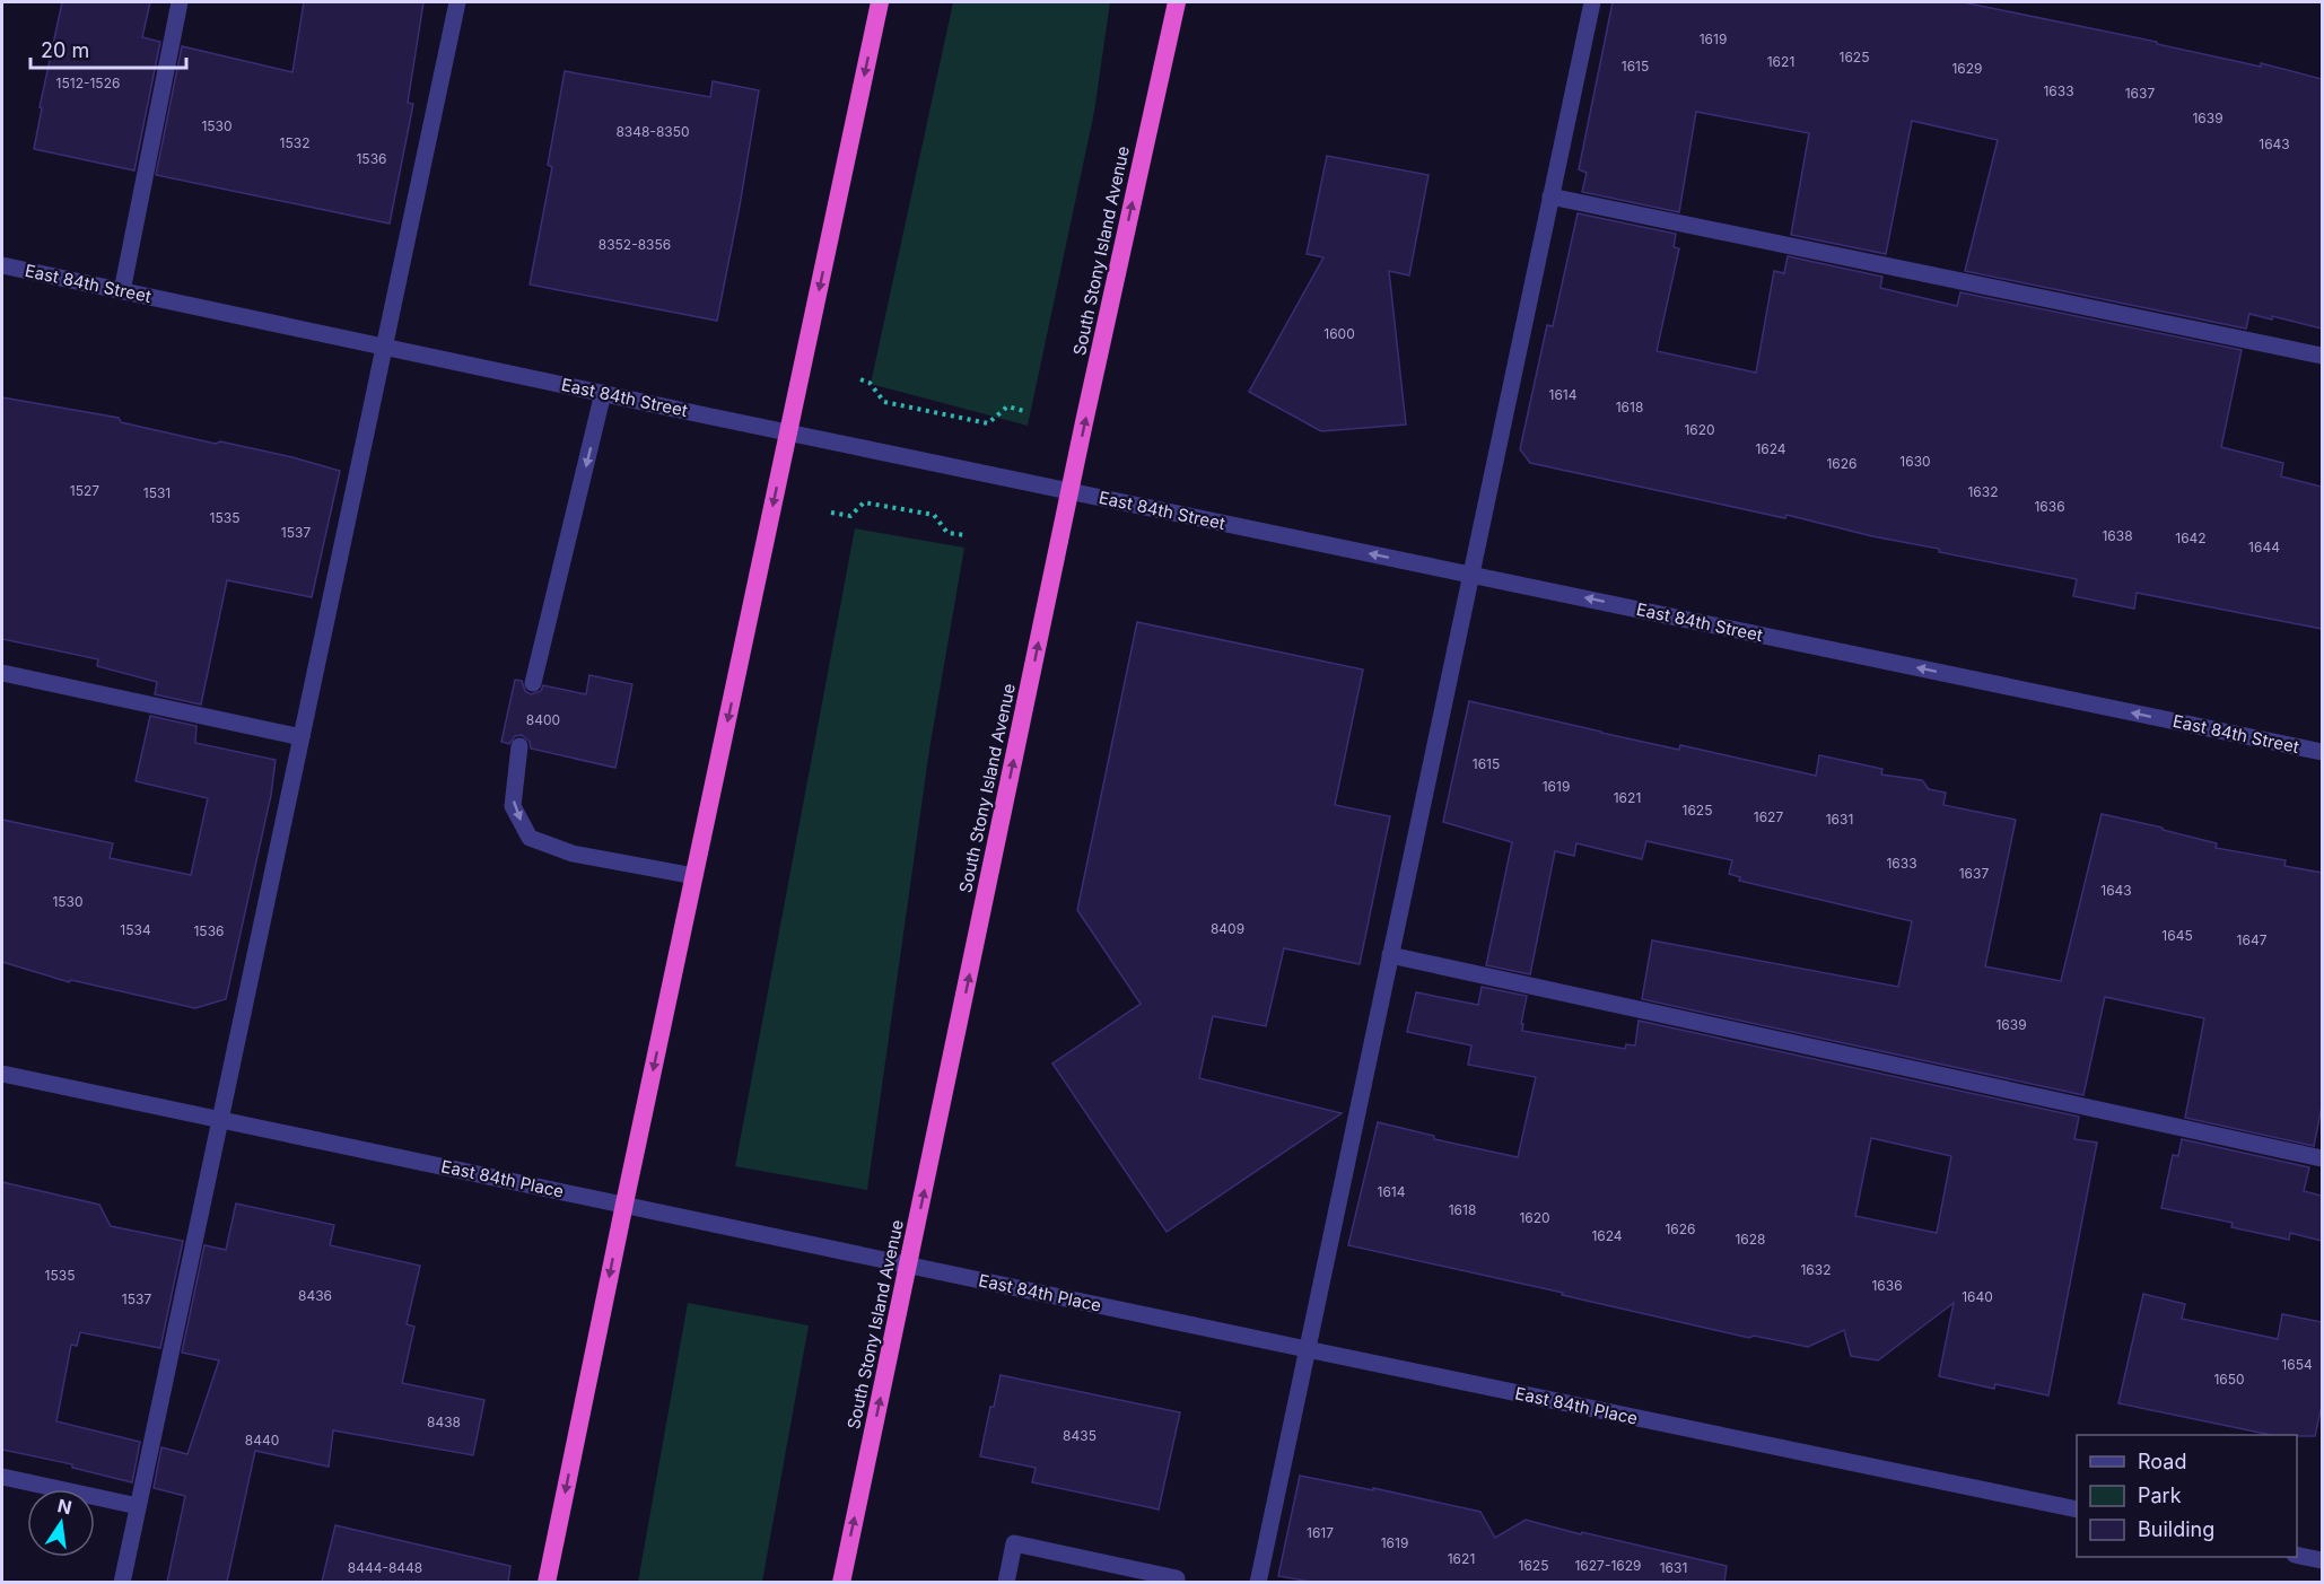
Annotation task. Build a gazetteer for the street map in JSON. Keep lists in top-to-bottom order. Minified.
{"streets":{"highway":["South Stony Island Avenue"],"street":["East 84th Street","East 84th Place"]},"crossings":[["South Stony Island Avenue","East 84th Street"],["South Stony Island Avenue","East 84th Place"]],"one_way":["South Stony Island Avenue","East 84th Street"],"house_numbers":["1619","1625","1621","1615","1629","1512-1526","1633","1637","1639","1530","8348-8350","1532","1643","1536","8352-8356","1600","1614","1618","1620","1624","1630","1626","1527","1632","1531","1636","1535","1537","1638","1642","1644","8400","1615","1619","1621","1625","1627","1631","1633","1637","1643","1530","8409","1534","1536","1645","1647","1639","1614","1618","1620","1626","1624","1628","1632","1535","1636","8436","1640","1537","1654","1650","8438","8435","8440","1617","1619","1621","1625","1627-1629","8444-8448","1631"],"legend":["Road","Park","Building"],"scale_bar":"20 m","north":"top"}
